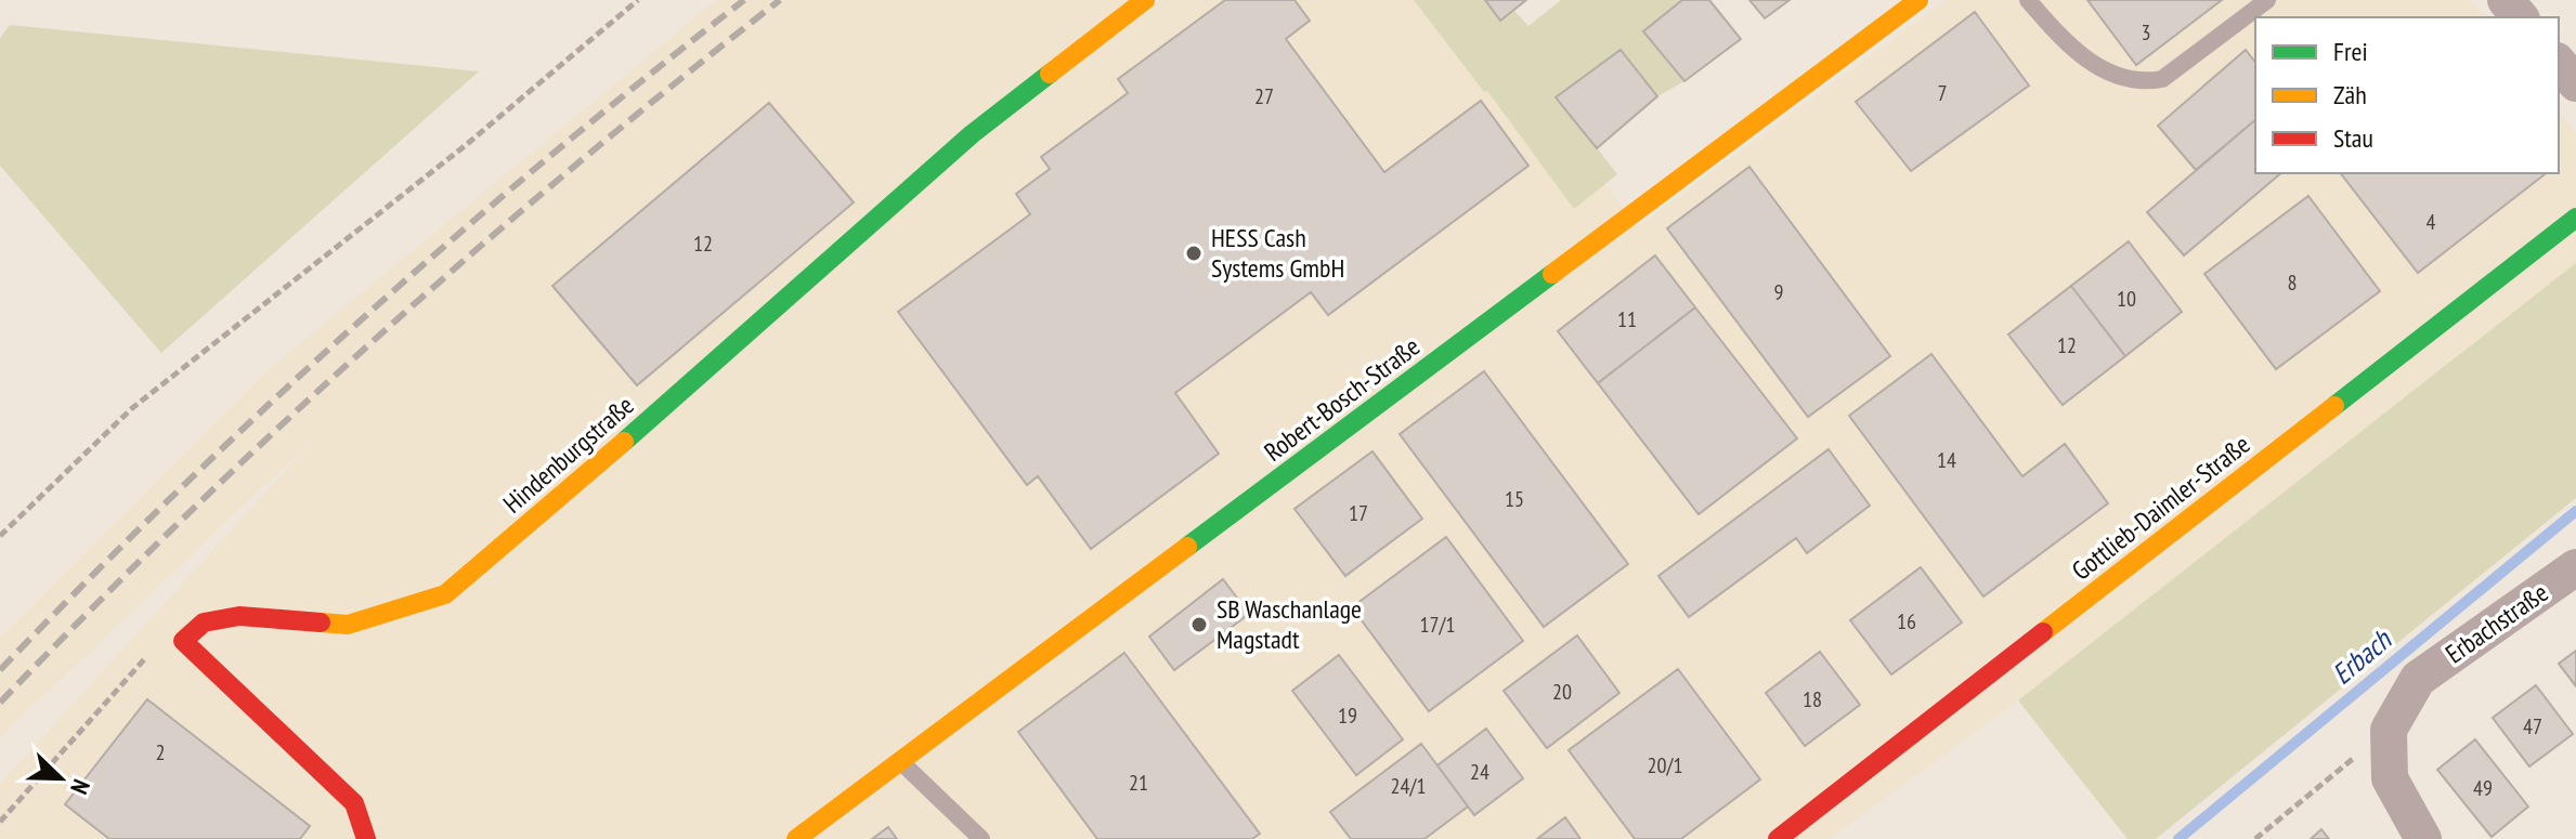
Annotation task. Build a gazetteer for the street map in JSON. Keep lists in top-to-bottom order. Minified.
{"streets":{"street":["Robert-Bosch-Straße","Hindenburgstraße","Gottlieb-Daimler-Straße","Erbachstraße"]},"water":["Erbach"],"places":["HESS Cash Systems GmbH","SB Waschanlage Magstadt"],"house_numbers":["3","7","27","4","12","8","9","10","11","12","14","15","17","16","17/1","20","18","19","47","2","20/1","24","21","24/1","49"],"legend":["Frei","Zäh","Stau"],"north":"bottom right"}
